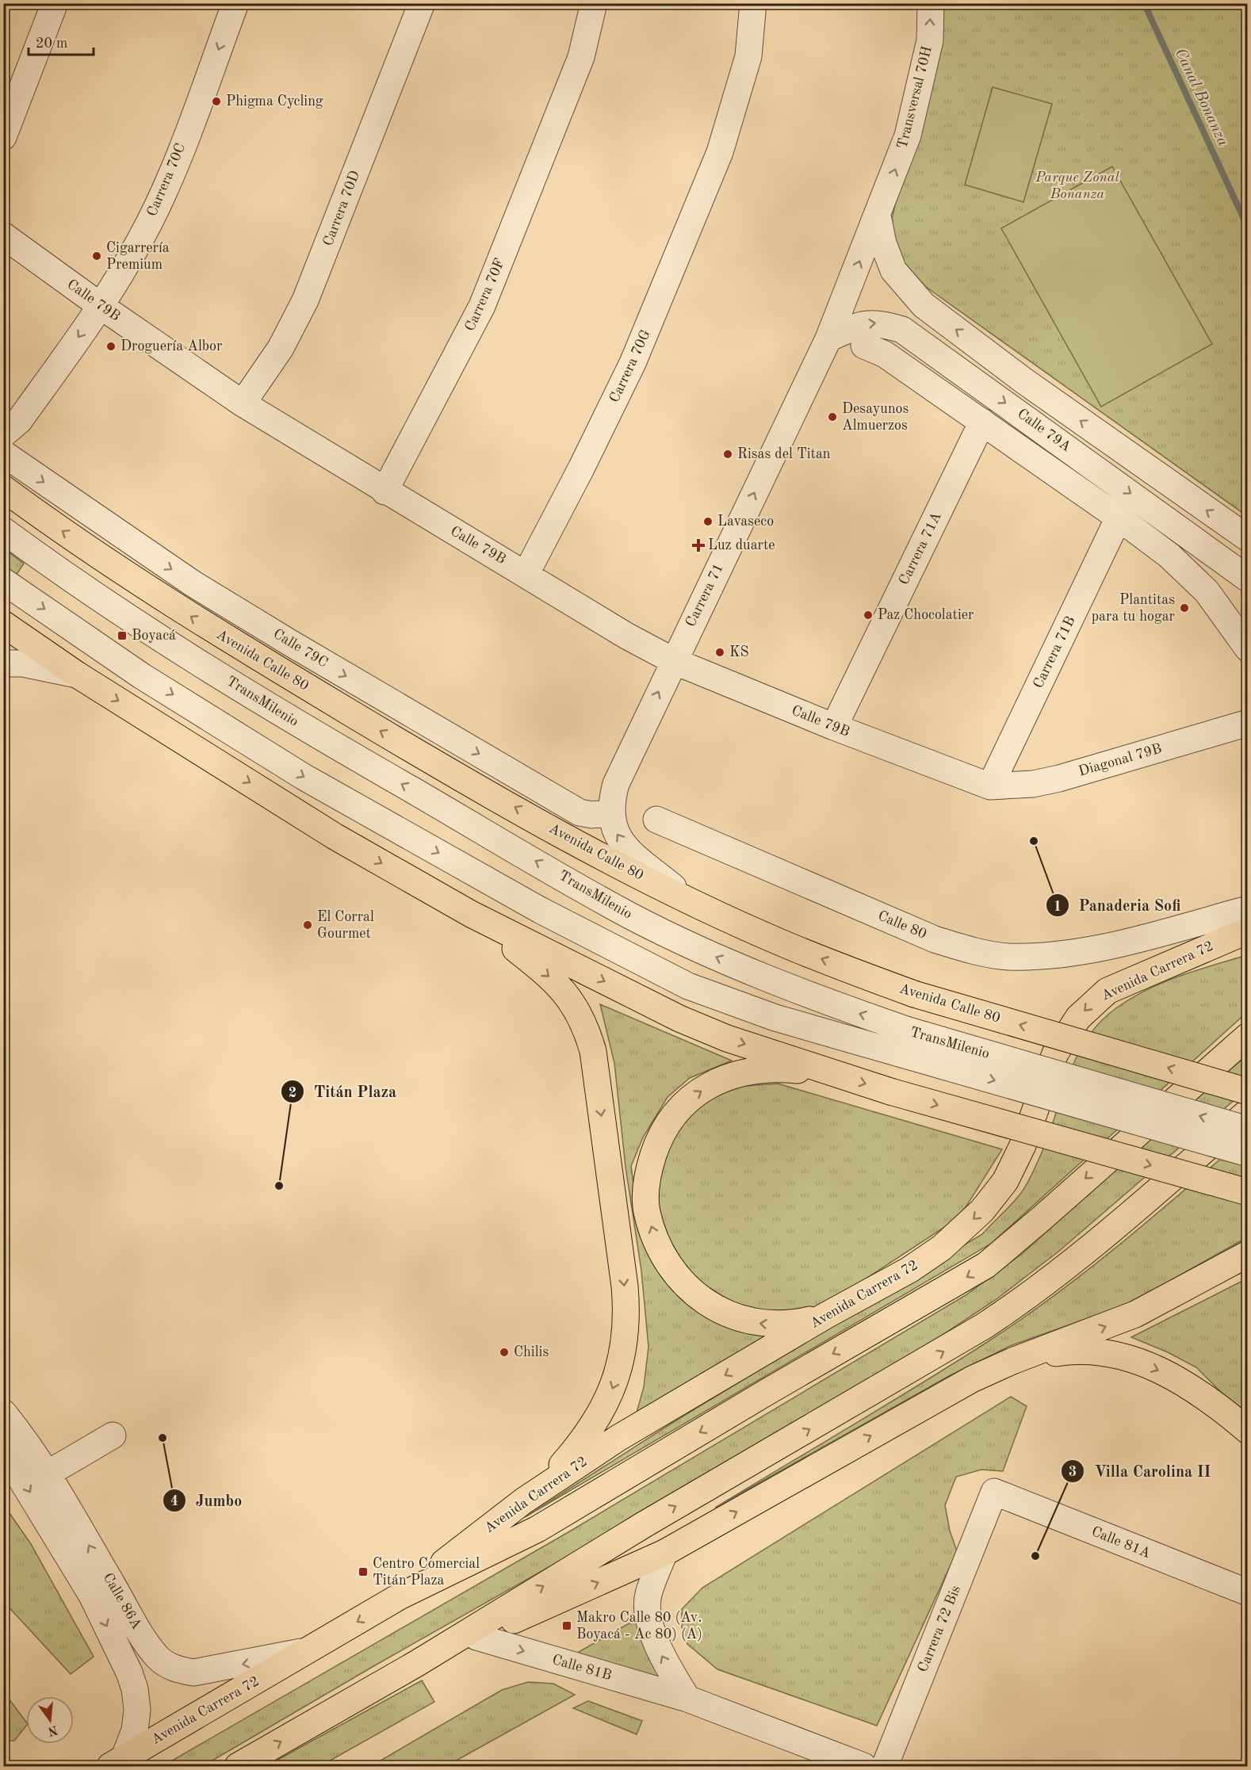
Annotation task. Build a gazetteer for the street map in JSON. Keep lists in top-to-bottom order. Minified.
{"streets":{"highway":["Avenida Calle 80","Avenida Carrera 72"],"street":["Transversal 70H","Carrera 70C","Carrera 70D","Carrera 70F","Calle 79B","Carrera 70G","Calle 79A","Carrera 71A","Carrera 71","Calle 79C","Carrera 71B","TransMilenio","Diagonal 79B","Calle 80","Calle 81A","Calle 86A","Carrera 72 Bis","Calle 81B"]},"crossings":[["Transversal 70H","Calle 79A"],["Transversal 70H","Carrera 71"],["Carrera 70C","Calle 79B"],["Carrera 70D","Calle 79B"],["Carrera 70F","Calle 79B"],["Calle 79B","Carrera 70G"],["Calle 79B","Carrera 71A"],["Calle 79B","Carrera 71"],["Calle 79B","Carrera 71B"],["Calle 79B","Diagonal 79B"],["Calle 79A","Carrera 71A"],["Calle 79A","Carrera 71"],["Calle 79A","Carrera 71B"],["Carrera 71","Calle 79C"],["Carrera 71","Avenida Calle 80"],["Carrera 71B","Diagonal 79B"],["Avenida Carrera 72","Calle 86A"],["Calle 81A","Carrera 72 Bis"]],"one_way":["Transversal 70H","Carrera 70C","Carrera 71","Calle 79C","Calle 81B"],"water":["Canal Bonanza"],"parks":["Parque Zonal Bonanza"],"places":{"other":["Phigma Cycling","Cigarrería Premium","Droguería Albor","Desayunos Almuerzos","Risas del Titan","Lavaseco","Plantitas para tu hogar","Paz Chocolatier","KS","Panaderia Sofi","El Corral Gourmet","Titán Plaza","Chilis","Jumbo","Villa Carolina II"],"health":["Luz duarte"],"transit":["Boyacá","Centro Comercial Titán Plaza","Makro Calle 80 (Av. Boyacá - Ac 80) (A)"]},"scale_bar":"20 m","north":"bottom"}
